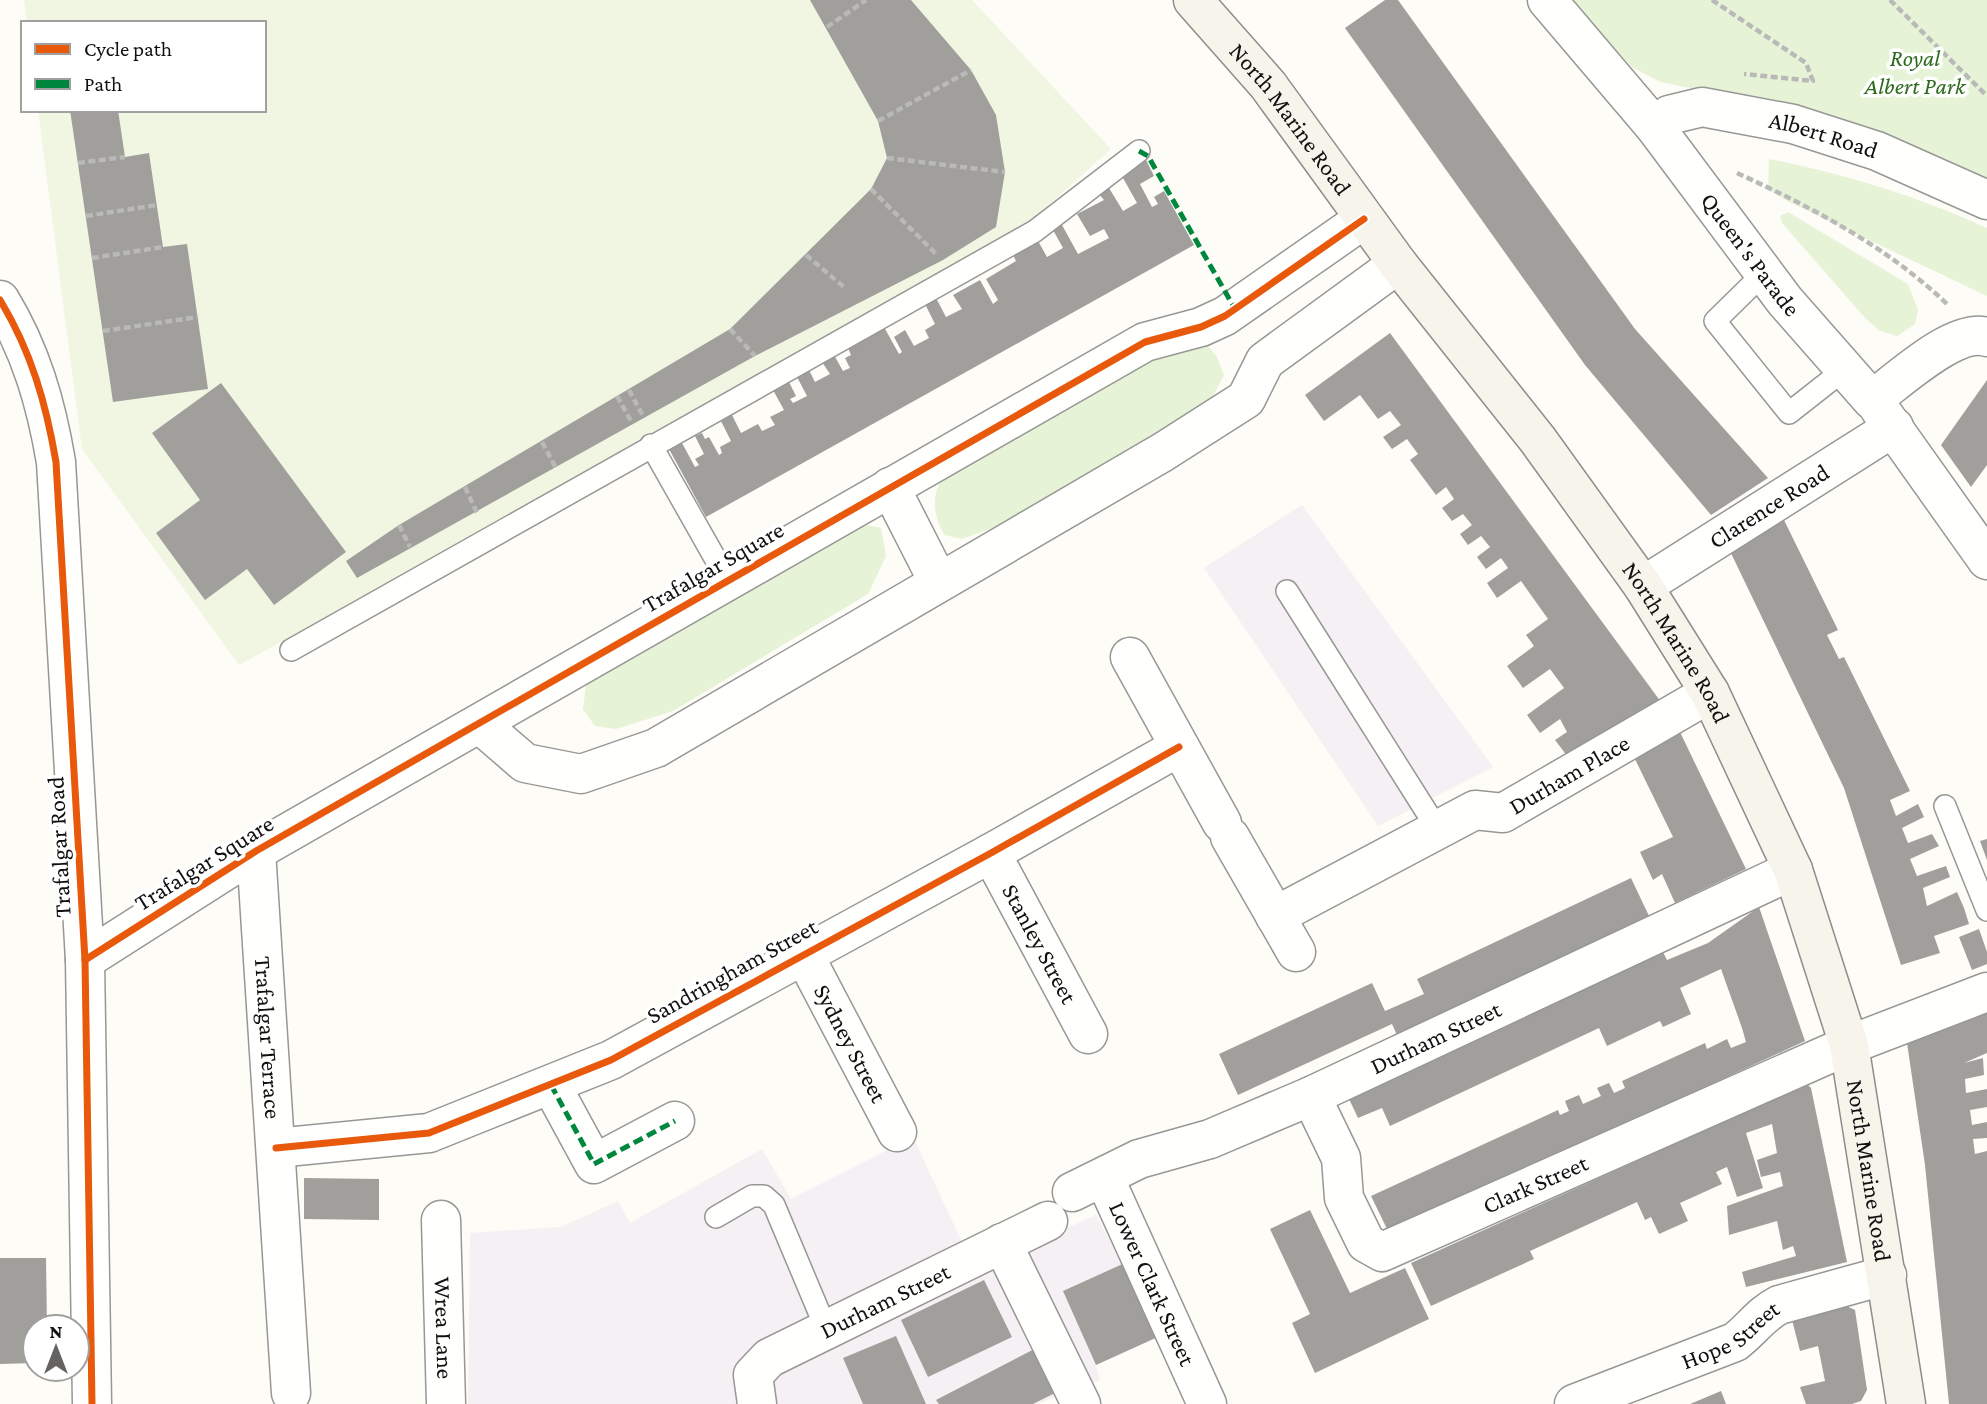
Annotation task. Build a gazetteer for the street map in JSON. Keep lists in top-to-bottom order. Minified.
{"streets":{"main road":["North Marine Road"],"street":["Albert Road","Queen's Parade","Clarence Road","Trafalgar Square","Durham Place","Trafalgar Road","Stanley Street","Sandringham Street","Trafalgar Terrace","Durham Street","Sydney Street","Clark Street","Lower Clark Street","Wrea Lane","Hope Street"]},"crossings":[["North Marine Road","Clarence Road"],["North Marine Road","Trafalgar Square"],["North Marine Road","Durham Place"],["North Marine Road","Durham Street"],["North Marine Road","Clark Street"],["North Marine Road","Hope Street"],["Albert Road","Queen's Parade"],["Queen's Parade","Clarence Road"],["Trafalgar Square","Trafalgar Road"],["Trafalgar Square","Trafalgar Terrace"],["Stanley Street","Sandringham Street"],["Sandringham Street","Trafalgar Terrace"],["Sandringham Street","Sydney Street"],["Durham Street","Clark Street"],["Durham Street","Lower Clark Street"]],"parks":["Royal Albert Park"],"legend":["Cycle path","Path"],"north":"top"}
